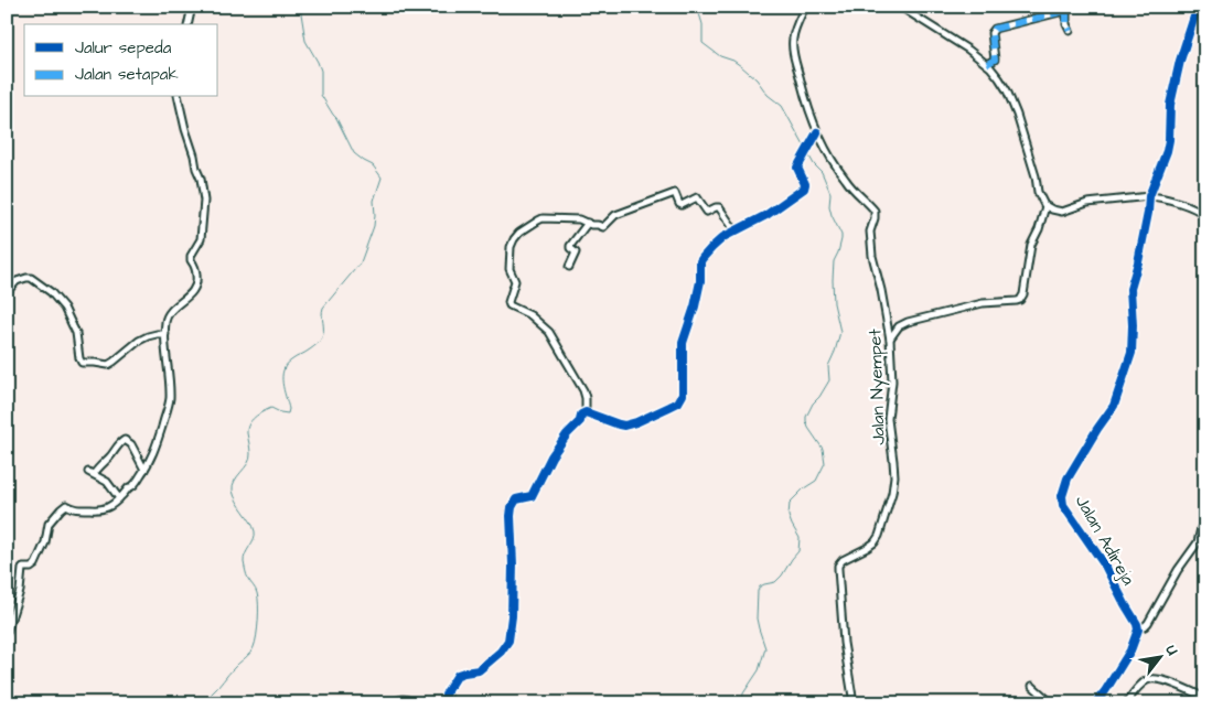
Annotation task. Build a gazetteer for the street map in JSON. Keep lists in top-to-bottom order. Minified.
{"streets":{"street":["Jalan Nyempet","Jalan Adireja"]},"legend":["Jalur sepeda","Jalan setapak"],"north":"top right"}
